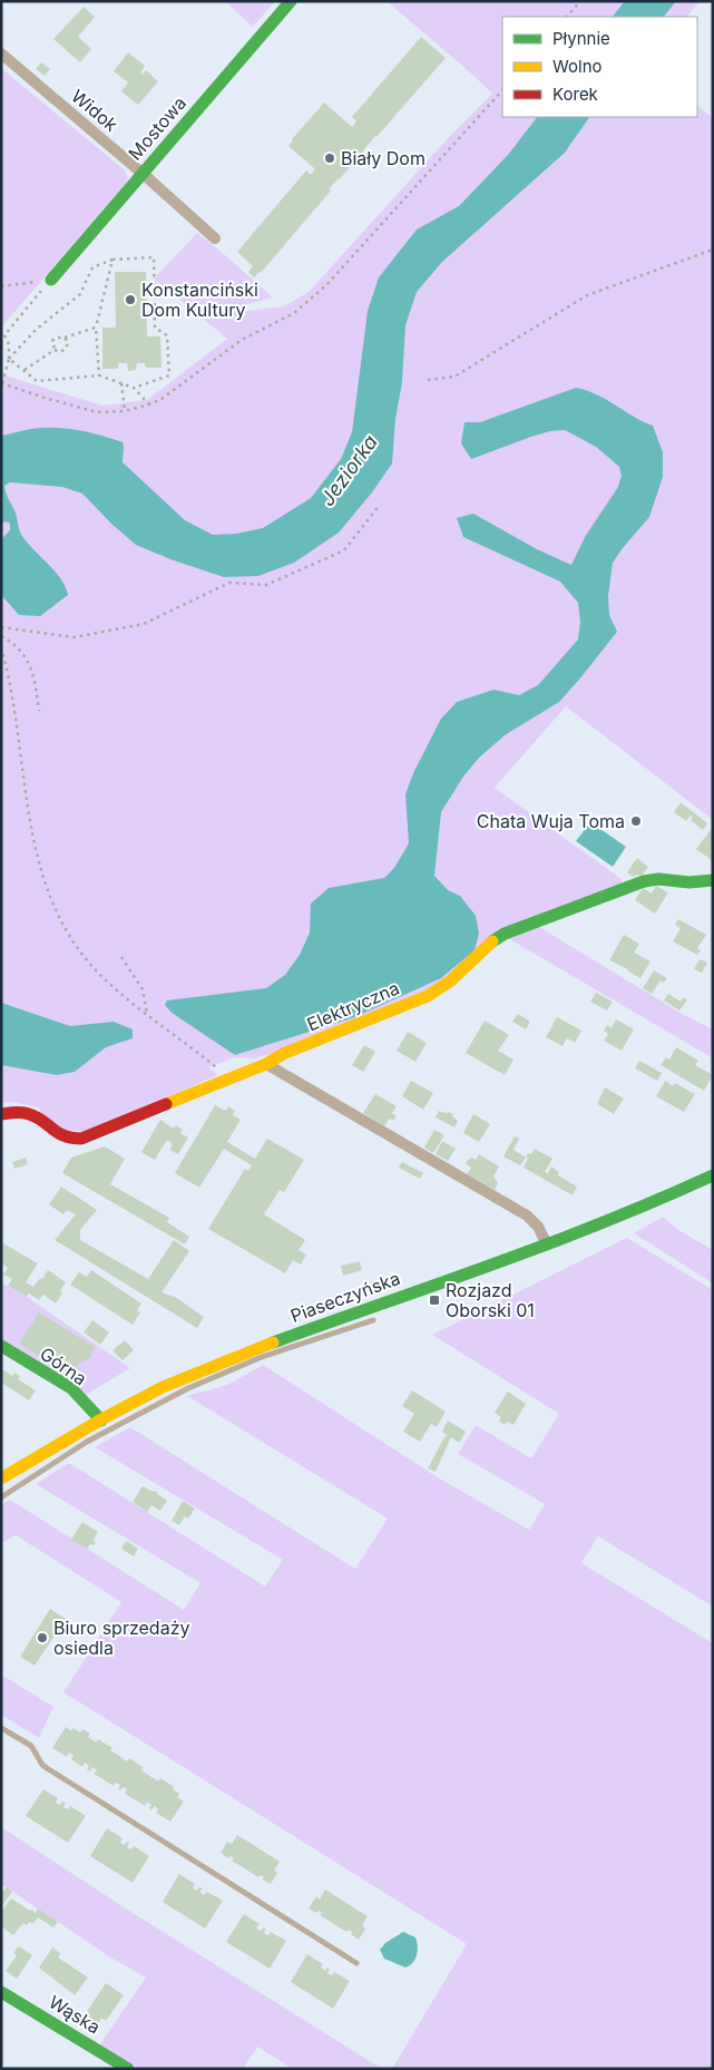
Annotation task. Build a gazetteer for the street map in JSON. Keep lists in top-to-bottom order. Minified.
{"streets":{"street":["Widok","Mostowa","Elektryczna","Piaseczyńska","Górna","Wąska"]},"crossings":[["Widok","Mostowa"],["Piaseczyńska","Górna"]],"water":["Jeziorka"],"places":{"other":["Biały Dom","Konstanciński Dom Kultury","Chata Wuja Toma","Biuro sprzedaży osiedla"],"transit":["Rozjazd Oborski 01"]},"legend":["Płynnie","Wolno","Korek"]}
